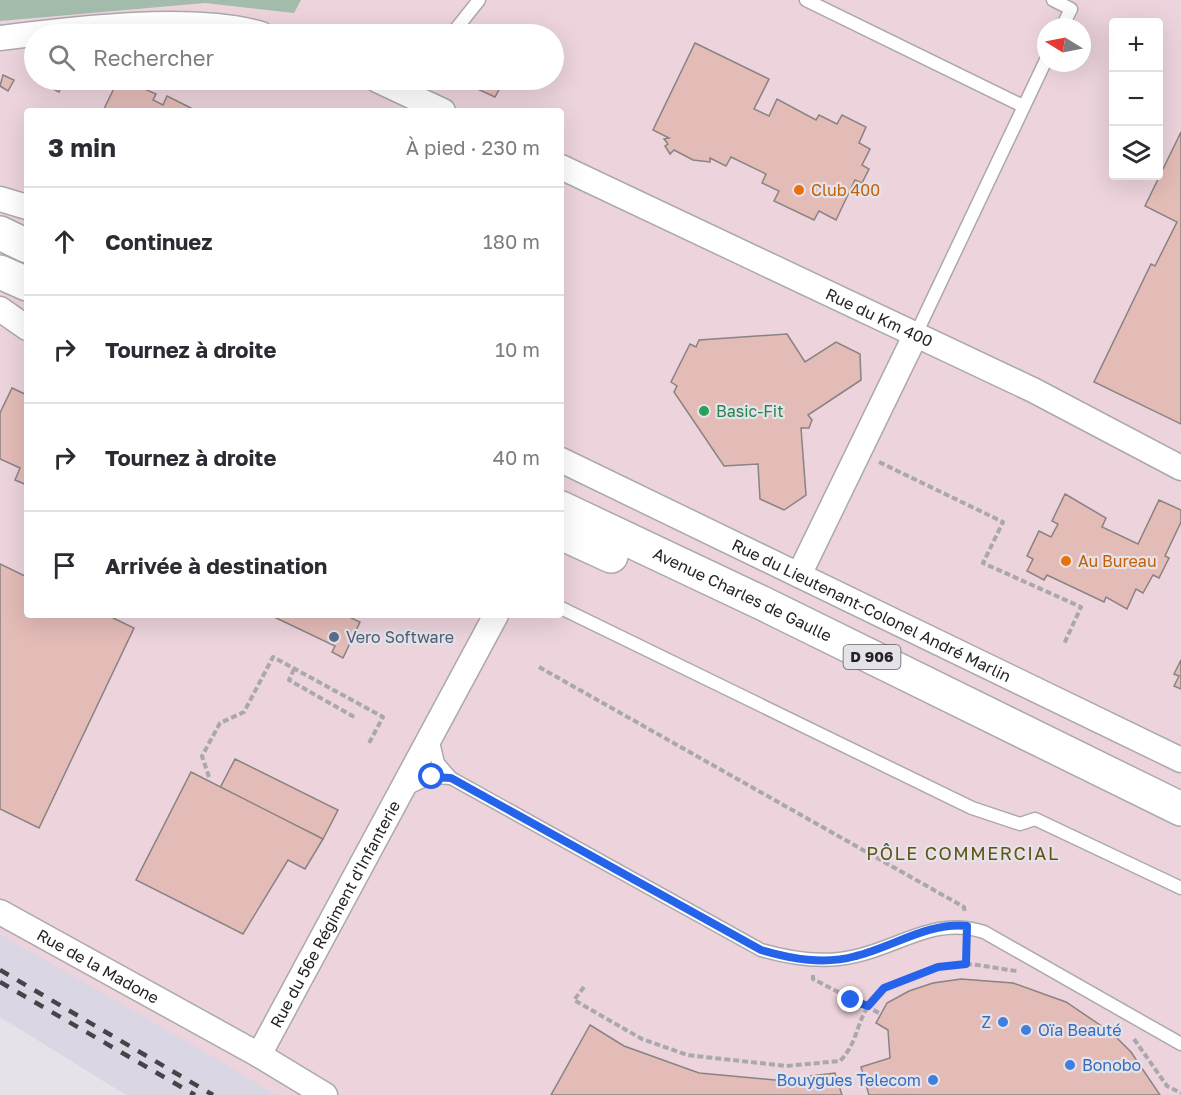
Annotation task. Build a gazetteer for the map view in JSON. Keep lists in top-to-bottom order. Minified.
{"streets":{"main road":["Avenue Charles de Gaulle","D 906"],"street":["Rue du Km 400","Rue du Lieutenant-Colonel André Marlin","Rue du 56e Régiment d'Infanterie","Rue de la Madone"]},"crossings":[["Rue du 56e Régiment d'Infanterie","Rue de la Madone"]],"districts":["PÔLE COMMERCIAL"],"places":["Club 400","Basic-Fit","Au Bureau","Vero Software","Z","Oïa Beauté","Bonobo","Bouygues Telecom"],"north":"left","page":{"map_buttons":["+","−"],"search":"Rechercher","heading":["3 min","À pied · 230 m"],"list":[["Continuez","180 m"],["Tournez à droite","10 m"],["Tournez à droite","40 m"],"Arrivée à destination"]}}
